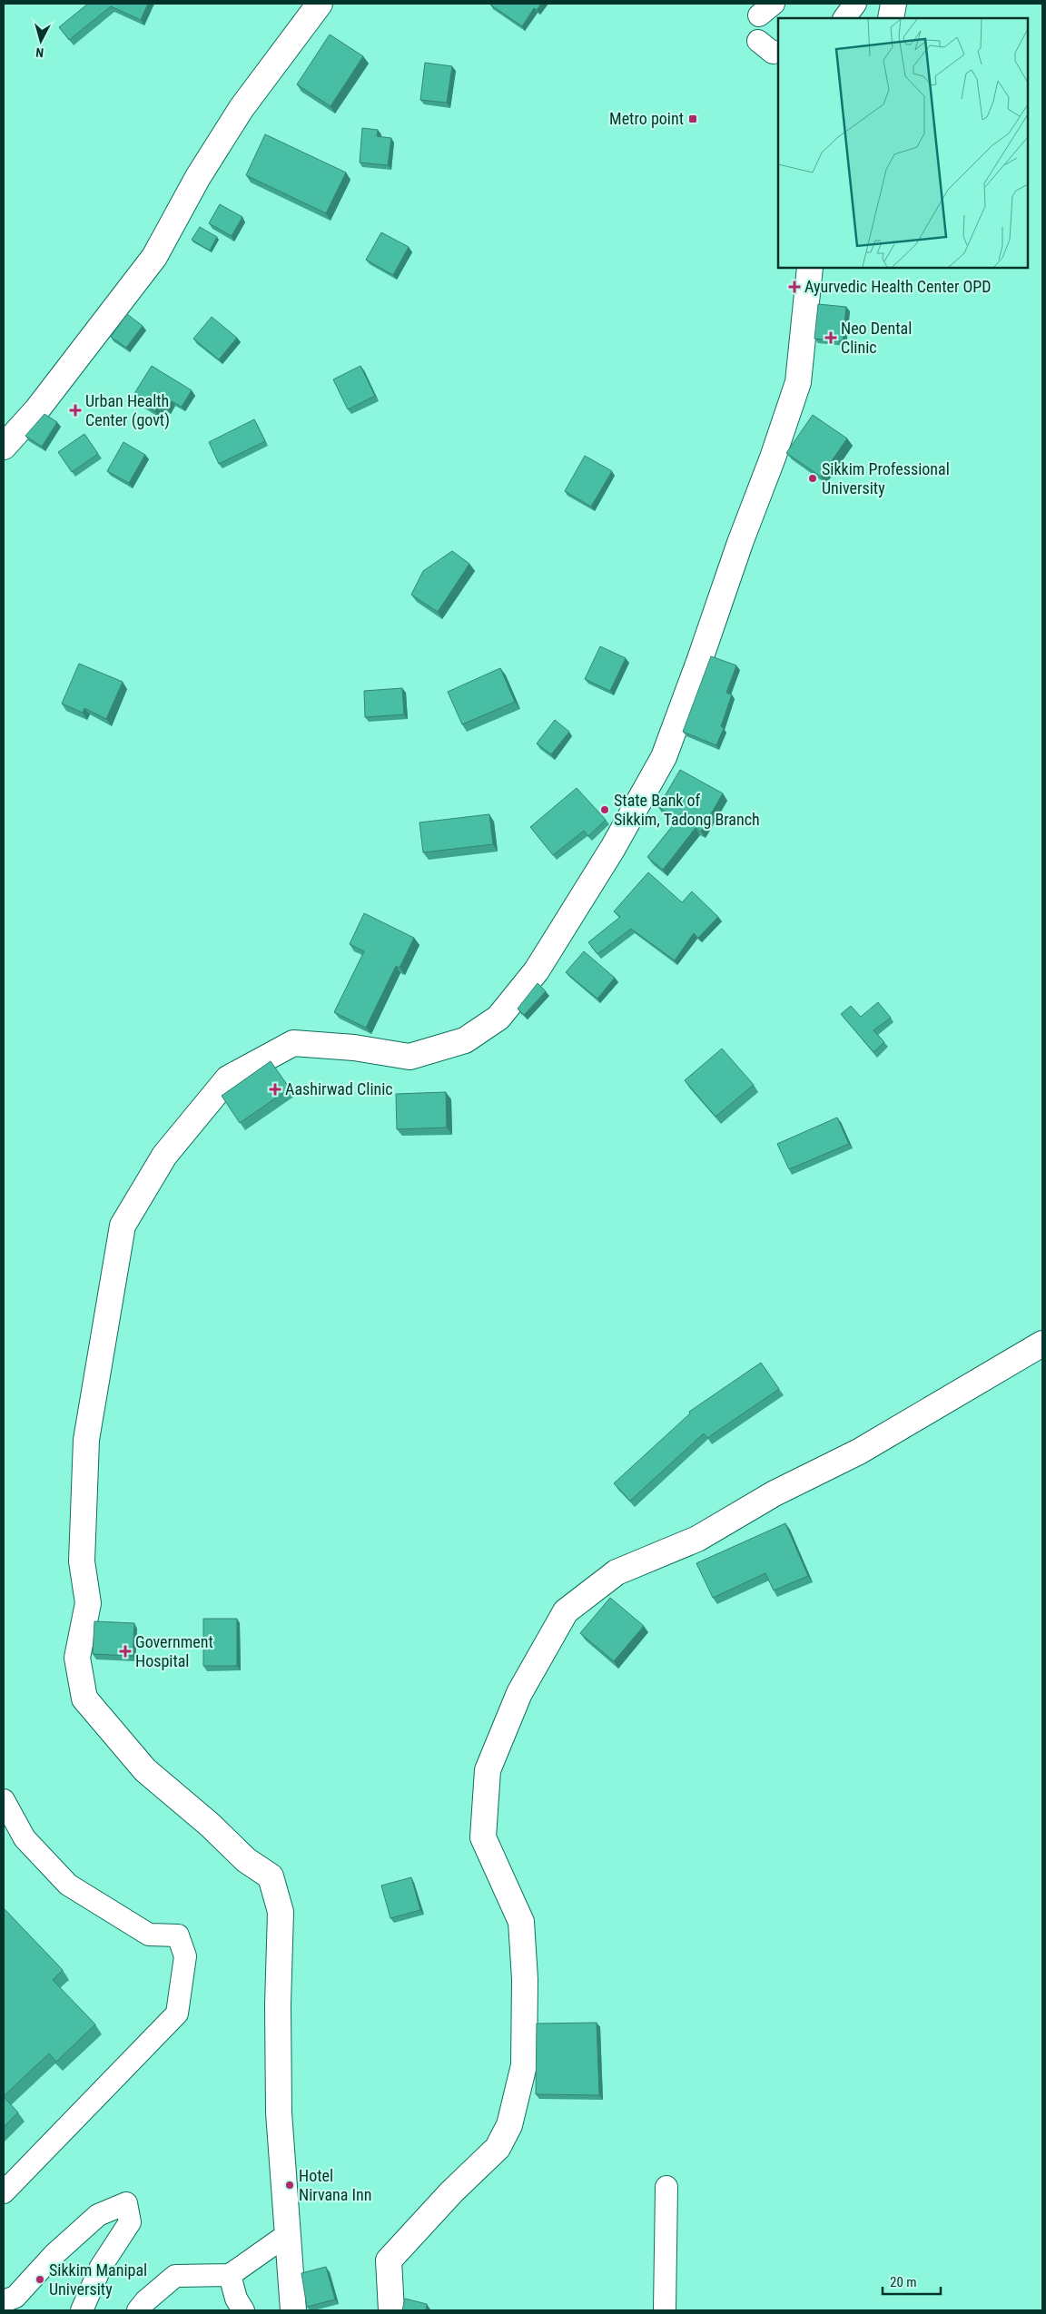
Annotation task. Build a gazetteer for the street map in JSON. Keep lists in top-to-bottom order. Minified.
{"places":{"transit":["Metro point"],"health":["Ayurvedic Health Center OPD","Neo Dental Clinic","Urban Health Center (govt)","Aashirwad Clinic","Government Hospital"],"other":["Sikkim Professional University","State Bank of Sikkim, Tadong Branch","Hotel Nirvana Inn","Sikkim Manipal University"]},"scale_bar":"20 m","north":"bottom"}
